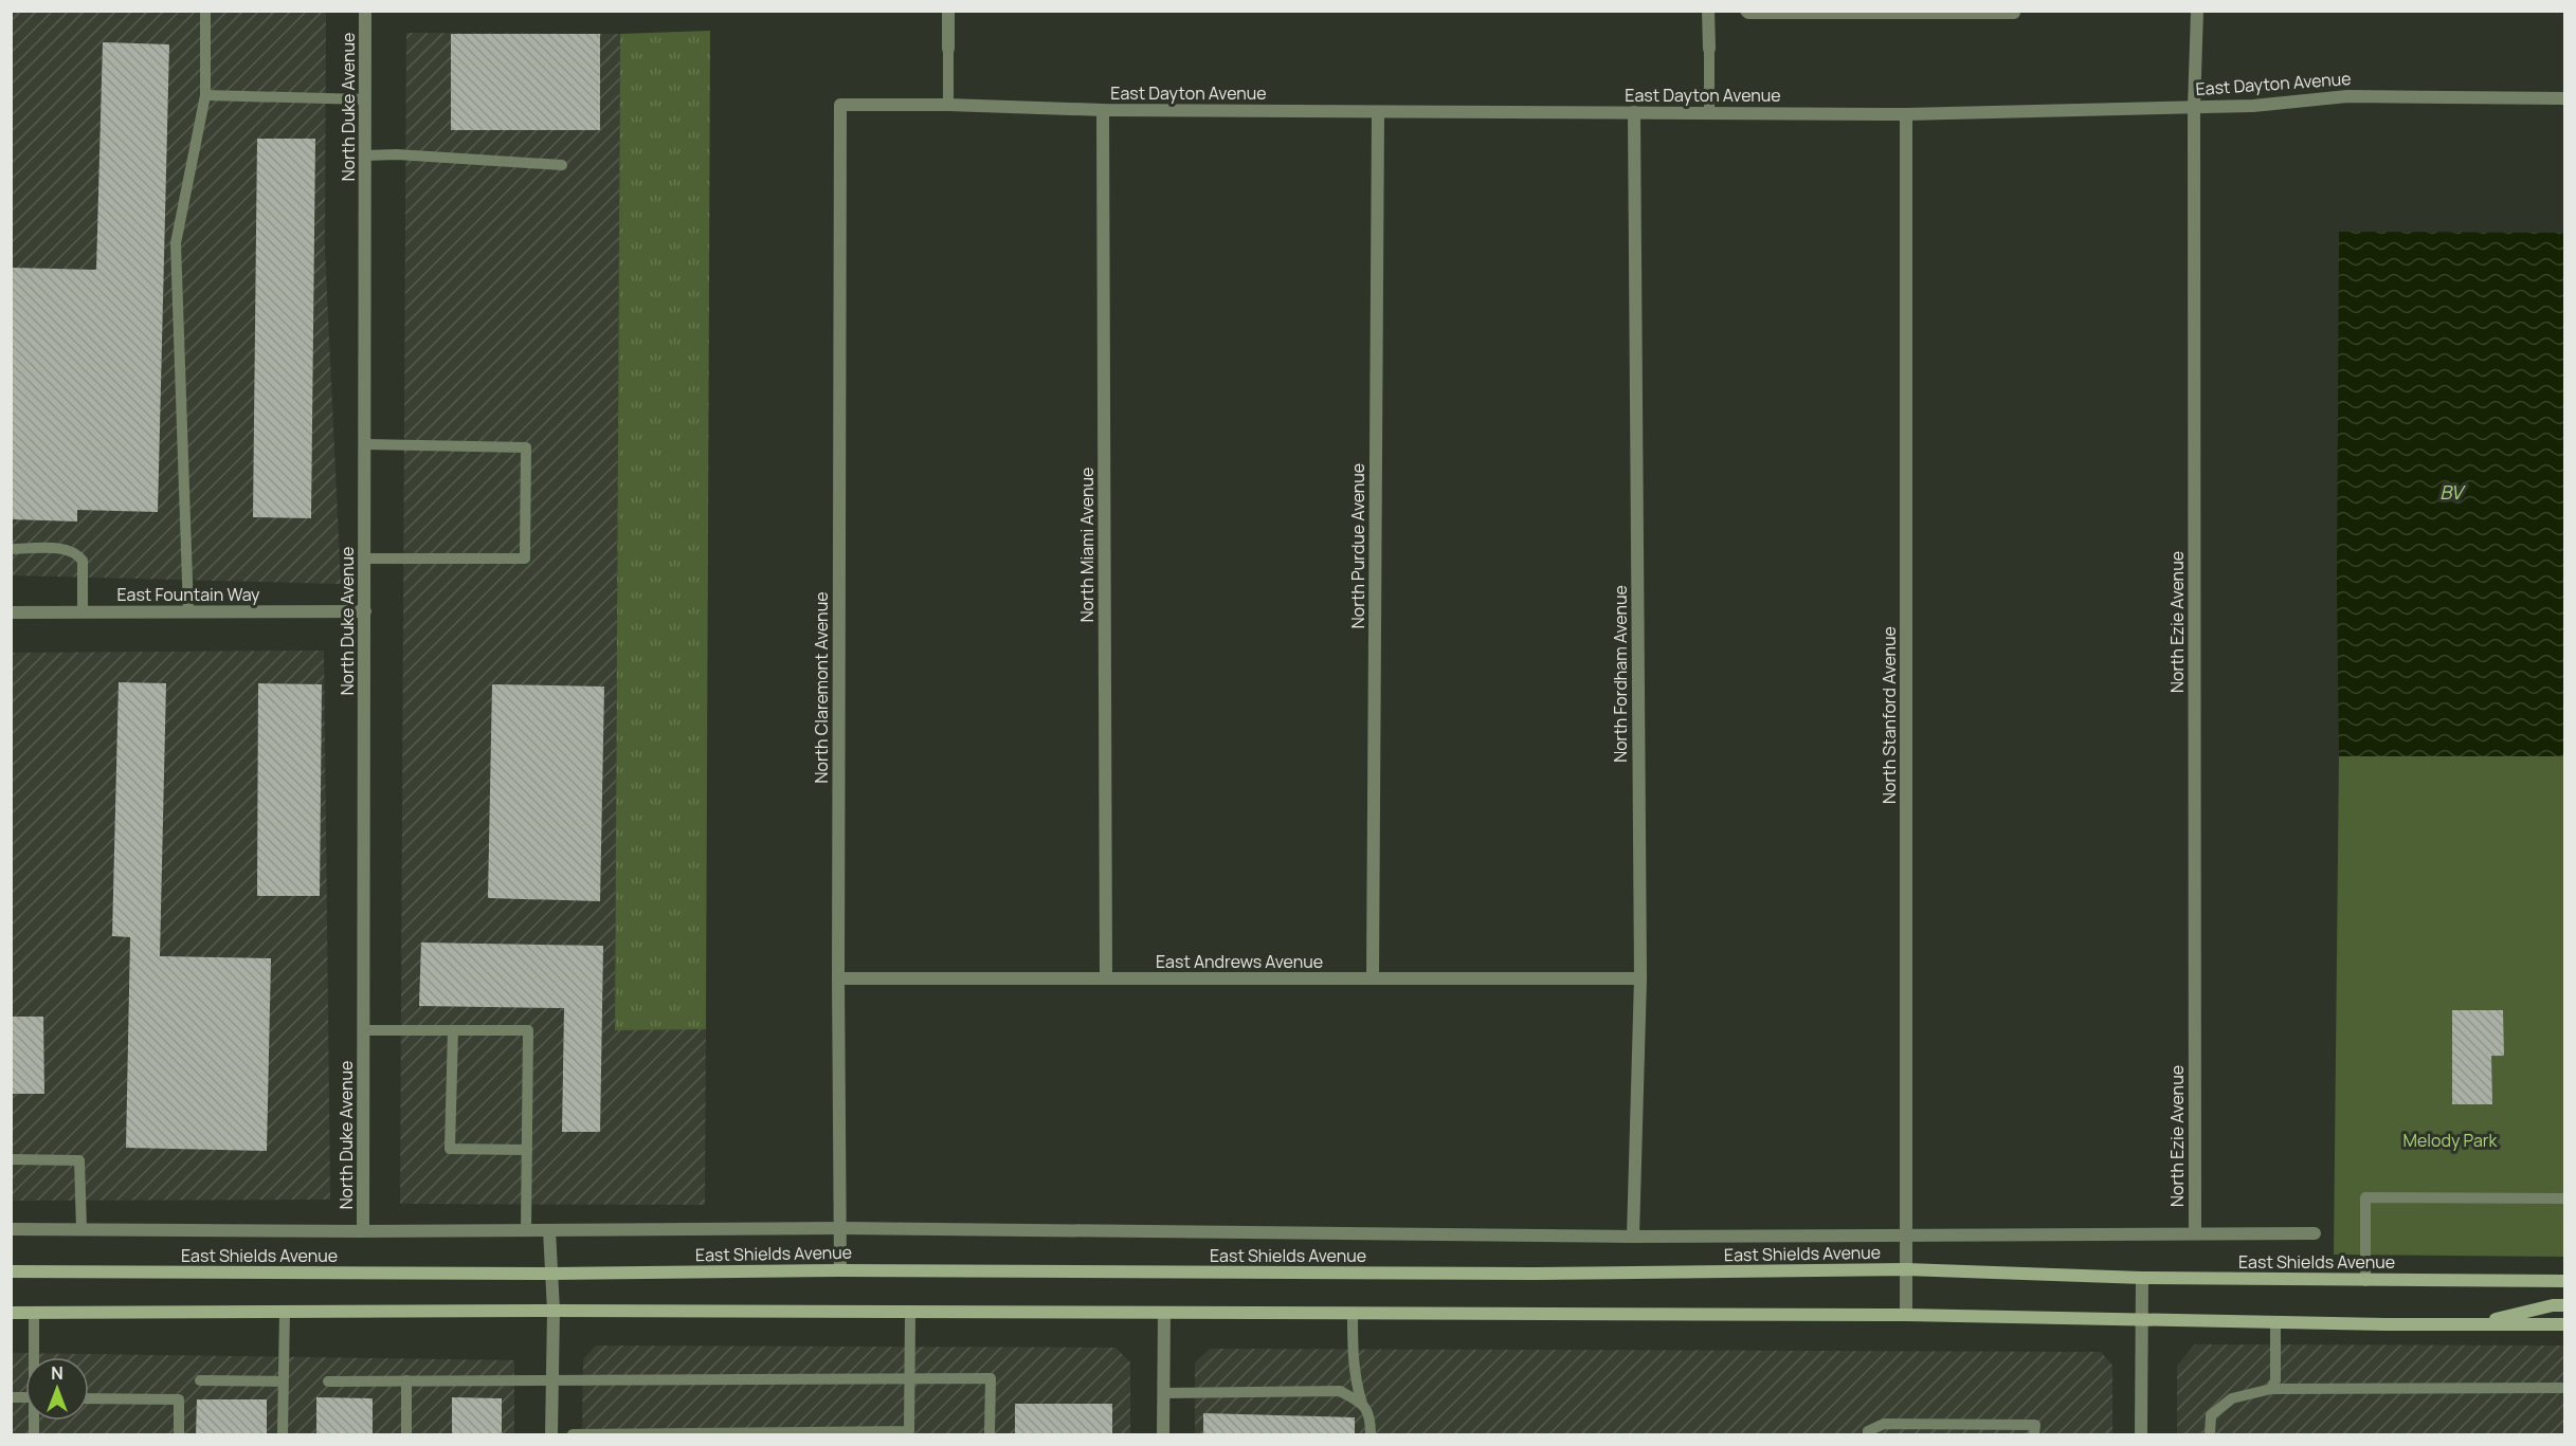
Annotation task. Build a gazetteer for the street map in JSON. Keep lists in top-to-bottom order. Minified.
{"streets":{"main road":["East Shields Avenue"],"street":["East Dayton Avenue","North Duke Avenue","North Miami Avenue","North Purdue Avenue","East Fountain Way","North Ezie Avenue","North Fordham Avenue","North Claremont Avenue","North Stanford Avenue","East Andrews Avenue"]},"crossings":[["East Dayton Avenue","North Miami Avenue"],["East Dayton Avenue","North Purdue Avenue"],["East Dayton Avenue","North Ezie Avenue"],["East Dayton Avenue","North Fordham Avenue"],["East Dayton Avenue","North Claremont Avenue"],["East Dayton Avenue","North Stanford Avenue"],["North Duke Avenue","East Fountain Way"],["North Duke Avenue","East Shields Avenue"],["North Miami Avenue","East Andrews Avenue"],["North Purdue Avenue","East Andrews Avenue"],["North Ezie Avenue","East Shields Avenue"],["North Fordham Avenue","East Andrews Avenue"],["North Fordham Avenue","East Shields Avenue"],["North Claremont Avenue","East Andrews Avenue"],["North Claremont Avenue","East Shields Avenue"],["North Stanford Avenue","East Shields Avenue"]],"water":["BV"],"parks":["Melody Park"],"north":"top"}
